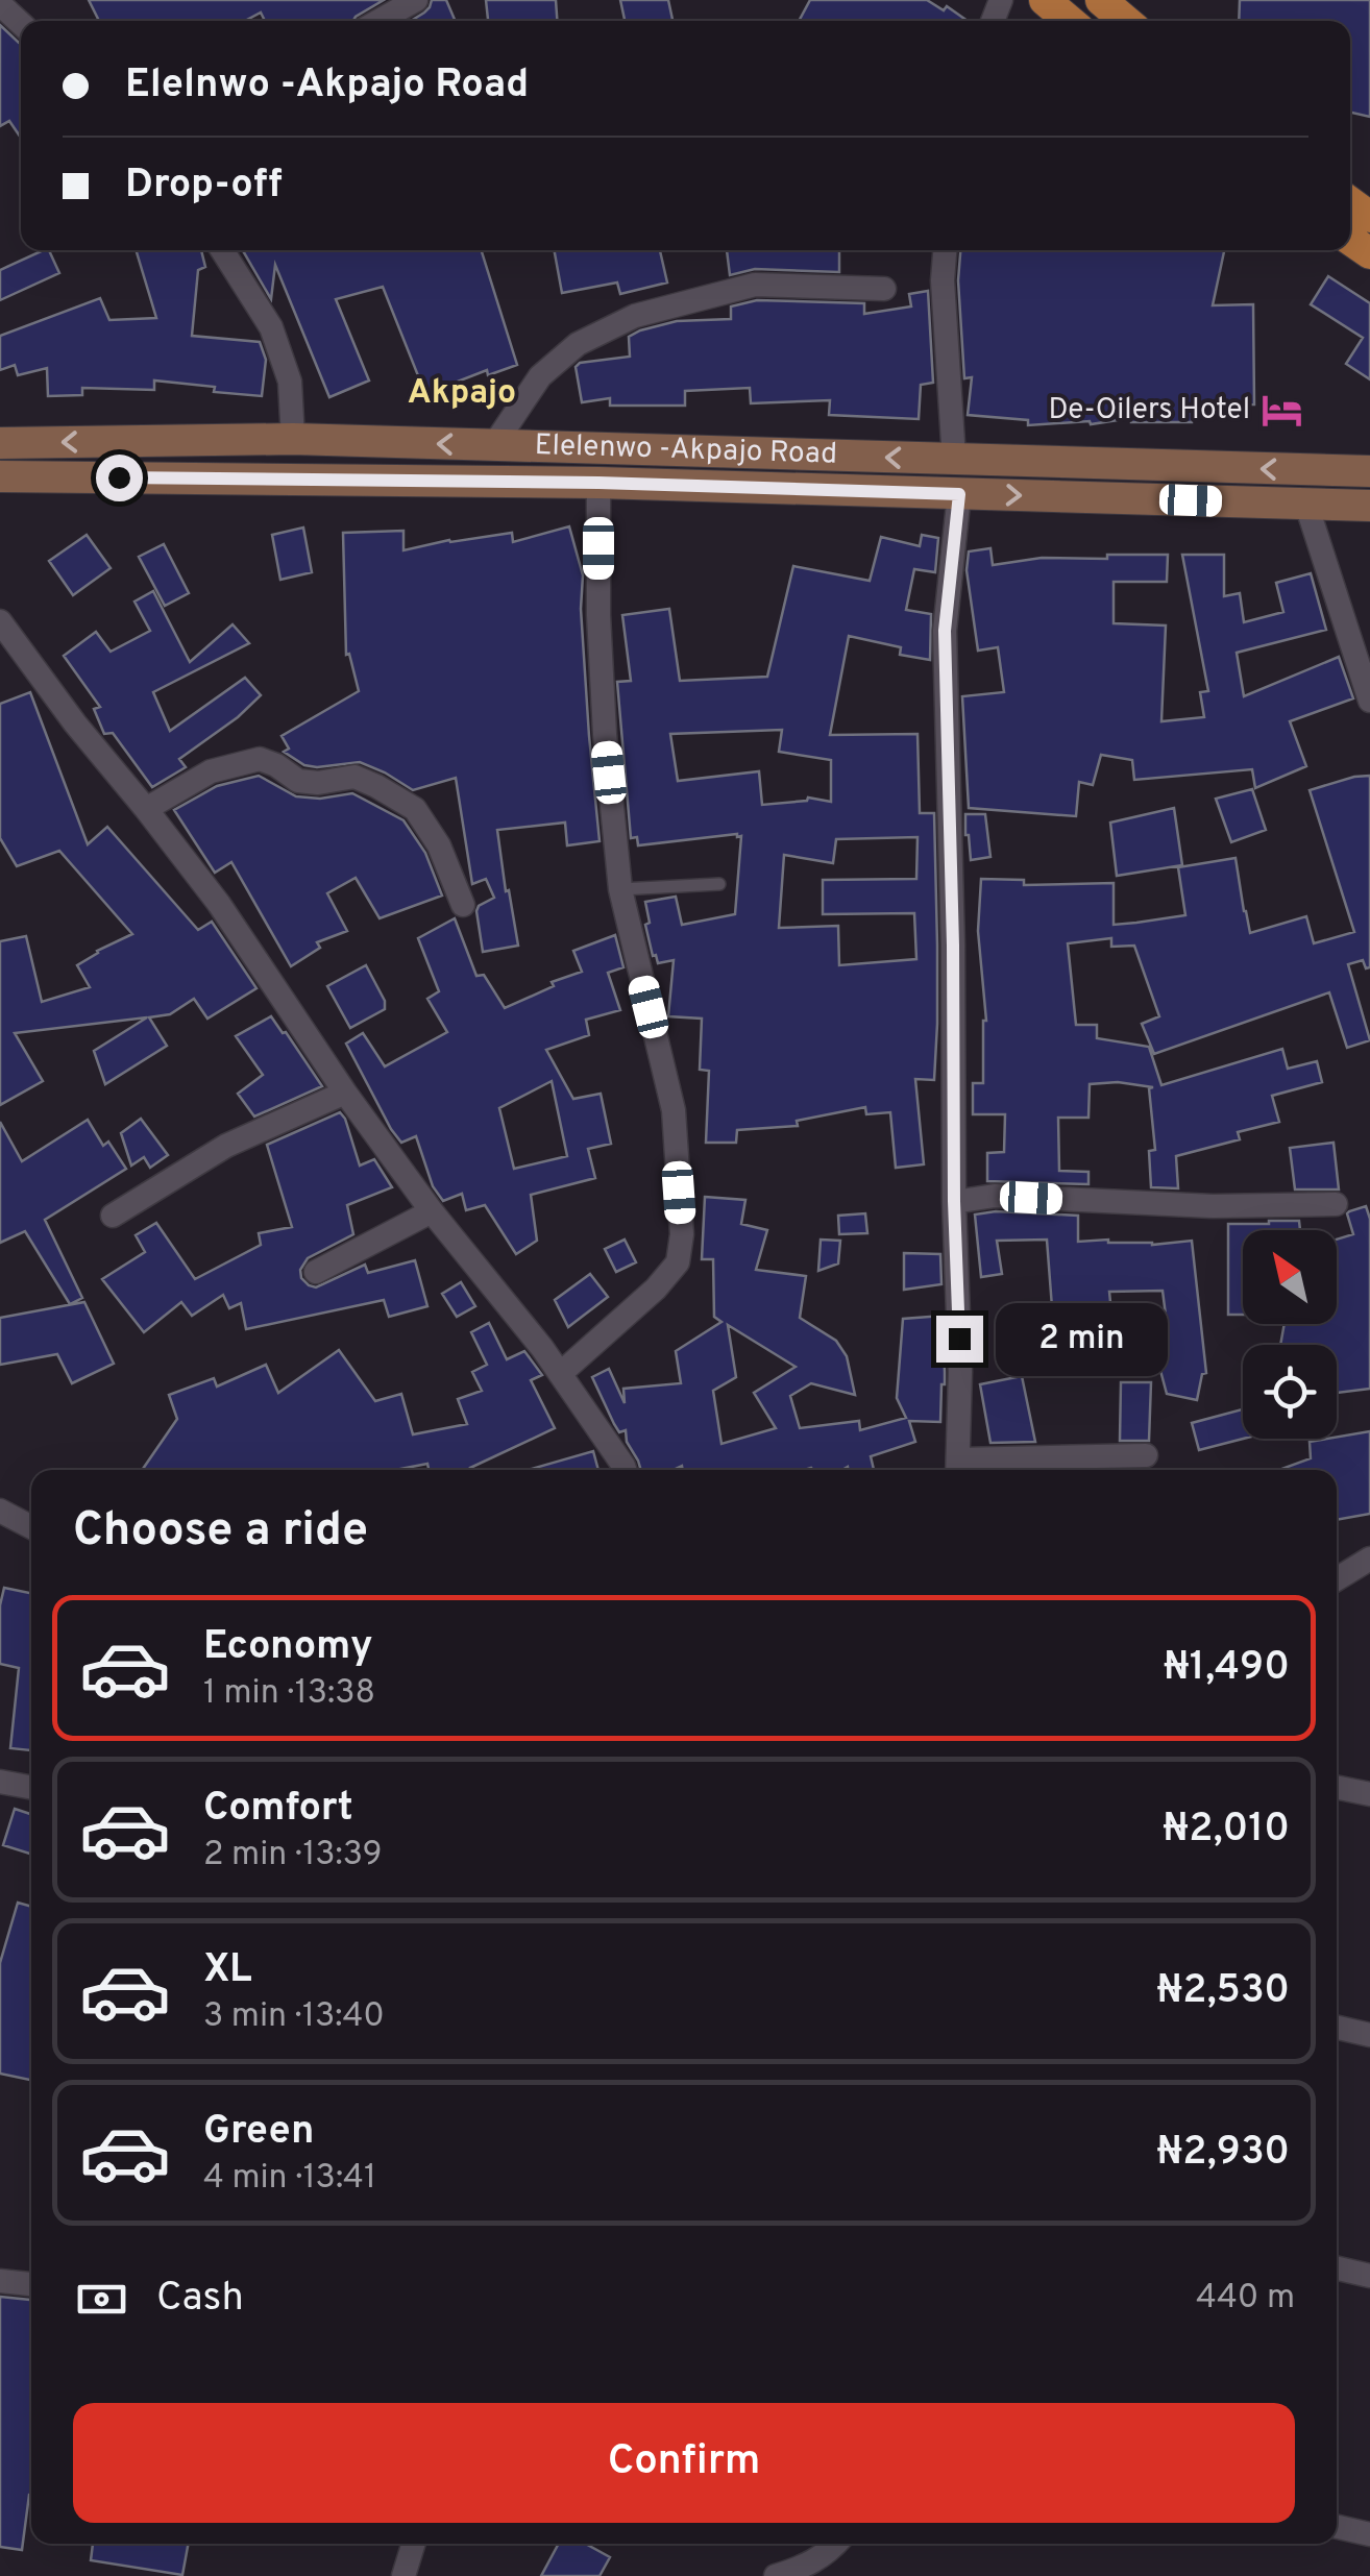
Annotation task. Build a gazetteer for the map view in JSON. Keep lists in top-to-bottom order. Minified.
{"streets":{"main road":["Elelenwo -Akpajo Road"]},"districts":["Akpajo"],"places":{"hotel":["De-Oilers Hotel"]},"north":"top left","page":{"banner":["Elelnwo -Akpajo Road","Drop-off"],"bubble":"2 min","heading":"Choose a ride","list":[{"name":"Economy","note":"1 min · 13:38","value":"₦1,490"},{"name":"Comfort","note":"2 min · 13:39","value":"₦2,010"},{"name":"XL","note":"3 min · 13:40","value":"₦2,530"},{"name":"Green","note":"4 min · 13:41","value":"₦2,930"}],"pay":["Cash","440 m"],"buttons":"Confirm"}}
